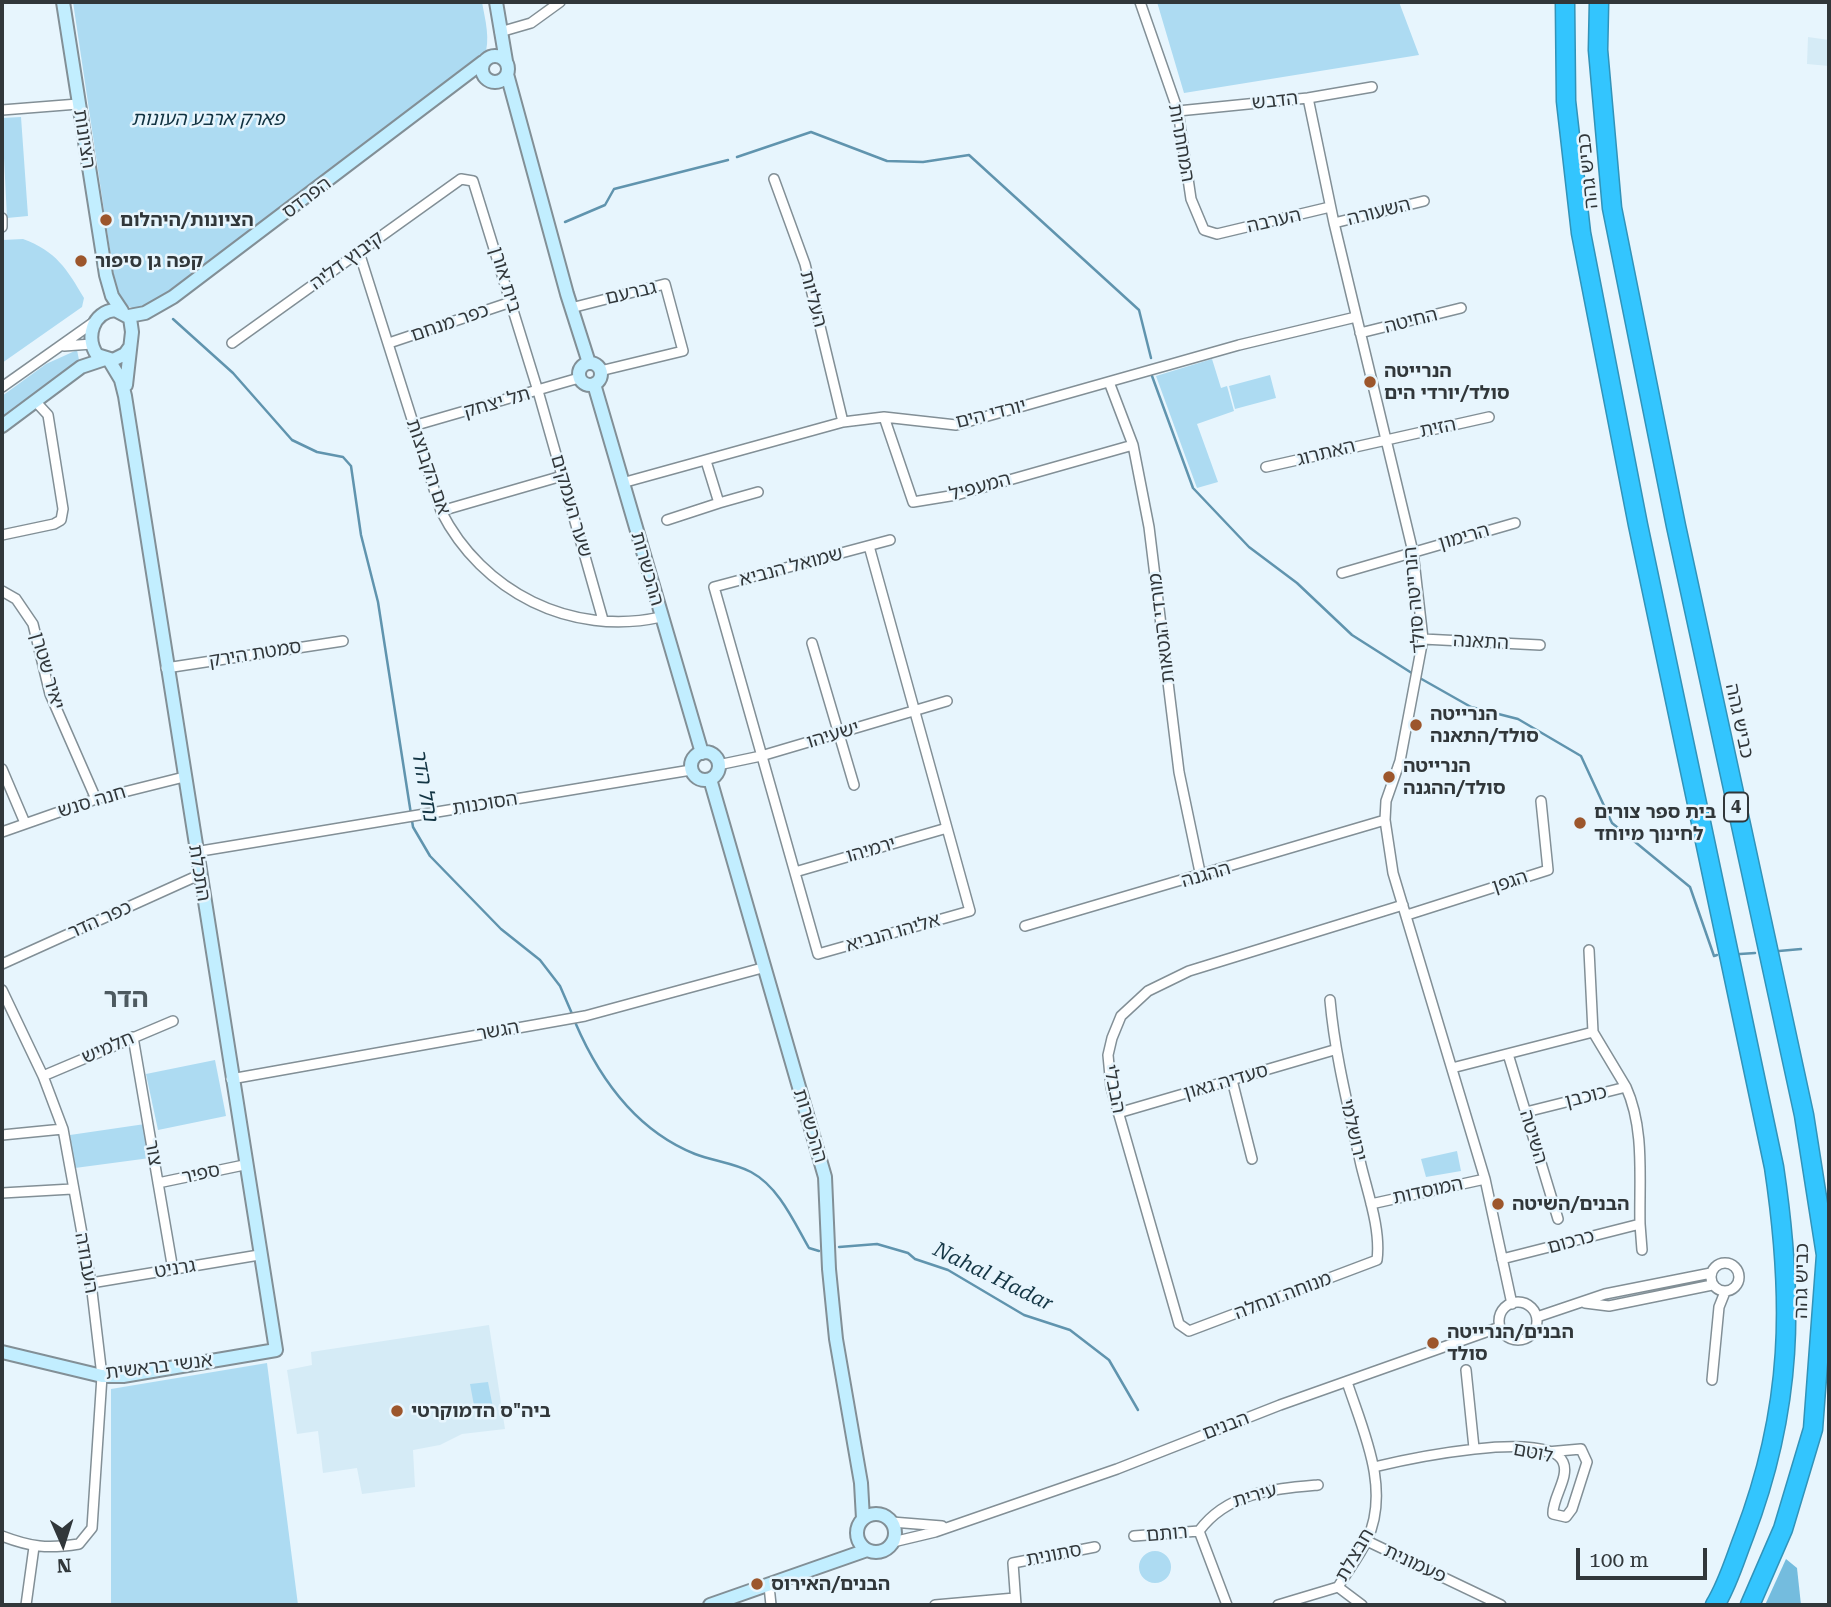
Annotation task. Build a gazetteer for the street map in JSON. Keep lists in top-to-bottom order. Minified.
{"streets":{"highway":["כביש גהה","4"],"street":["הדבש","הציונות","המחתרות","הפרדס","השעורה","הערבה","קיבוץ דליה","בית אורן","גברעם","העליות","החיטה","כפר מנחם","תל יצחק","יורדי הים","הזית","האתרוג","אם הקבוצות","המעפיל","שער העמקים","הרימון","שמואל הנביא","ההכשרות","הנרייטה סולד","מורדי הגטאות","התאנה","סמטת הירק","יאיר שטרן","ישעיהו","חנה סנש","הסוכנות","ירמיהו","התכלת","ההגנה","הגפן","כפר הדר","אליהו הנביא","הגשר","חלמיש","סעדיה גאון","הבבלי","כוכבן","ירושלמי","השיטה","צור","ספיר","המוסדות","כרכום","העבודה","גרניט","מנוחה ונחלה","אנשי בראשית","הבנים","לוטם","עירית","רותם","סתונית","חבצלת","פעמונית"]},"crossings":[["הדבש","המחתרות"],["הדבש","הנרייטה סולד"],["הציונות","הפרדס"],["הציונות","התכלת"],["המחתרות","הערבה"],["הפרדס","התכלת"],["השעורה","הנרייטה סולד"],["הערבה","הנרייטה סולד"],["קיבוץ דליה","בית אורן"],["קיבוץ דליה","אם הקבוצות"],["בית אורן","כפר מנחם"],["בית אורן","תל יצחק"],["בית אורן","שער העמקים"],["גברעם","תל יצחק"],["גברעם","ההכשרות"],["העליות","יורדי הים"],["החיטה","הנרייטה סולד"],["כפר מנחם","אם הקבוצות"],["תל יצחק","אם הקבוצות"],["תל יצחק","שער העמקים"],["תל יצחק","ההכשרות"],["יורדי הים","המעפיל"],["יורדי הים","ההכשרות"],["יורדי הים","הנרייטה סולד"],["יורדי הים","מורדי הגטאות"],["הזית","האתרוג"],["הזית","הנרייטה סולד"],["האתרוג","הנרייטה סולד"],["אם הקבוצות","שער העמקים"],["אם הקבוצות","ההכשרות"],["המעפיל","מורדי הגטאות"],["הרימון","הנרייטה סולד"],["שמואל הנביא","אליהו הנביא"],["ההכשרות","ישעיהו"],["ההכשרות","הסוכנות"],["ההכשרות","הגשר"],["ההכשרות","הבנים"],["הנרייטה סולד","התאנה"],["הנרייטה סולד","ההגנה"],["הנרייטה סולד","הגפן"],["הנרייטה סולד","הבבלי"],["הנרייטה סולד","המוסדות"],["מורדי הגטאות","ההגנה"],["סמטת הירק","התכלת"],["יאיר שטרן","חנה סנש"],["ישעיהו","הסוכנות"],["ישעיהו","אליהו הנביא"],["חנה סנש","התכלת"],["הסוכנות","התכלת"],["ירמיהו","אליהו הנביא"],["התכלת","כפר הדר"],["התכלת","הגשר"],["התכלת","ספיר"],["התכלת","גרניט"],["התכלת","אנשי בראשית"],["חלמיש","צור"],["חלמיש","העבודה"],["סעדיה גאון","הבבלי"],["סעדיה גאון","ירושלמי"],["הבבלי","מנוחה ונחלה"],["כוכבן","השיטה"],["ירושלמי","המוסדות"],["ירושלמי","מנוחה ונחלה"],["צור","ספיר"],["צור","גרניט"],["העבודה","גרניט"],["העבודה","אנשי בראשית"],["הבנים","חבצלת"],["לוטם","חבצלת"],["עירית","רותם"],["חבצלת","פעמונית"]],"districts":["הדר"],"water":["נחל הדר","Nahal Hadar"],"parks":["פארק ארבע העונות"],"places":["הציונות/היהלום","קפה גן סיפור","הנרייטה סולד/יורדי הים","הנרייטה סולד/התאנה","הנרייטה סולד/ההגנה","בית ספר צורים לחינוך מיוחד","הבנים/השיטה","הבנים/הנרייטה סולד","ביה\"ס הדמוקרטי","הבנים/האירוס"],"scale_bar":"100 m","north":"bottom"}
